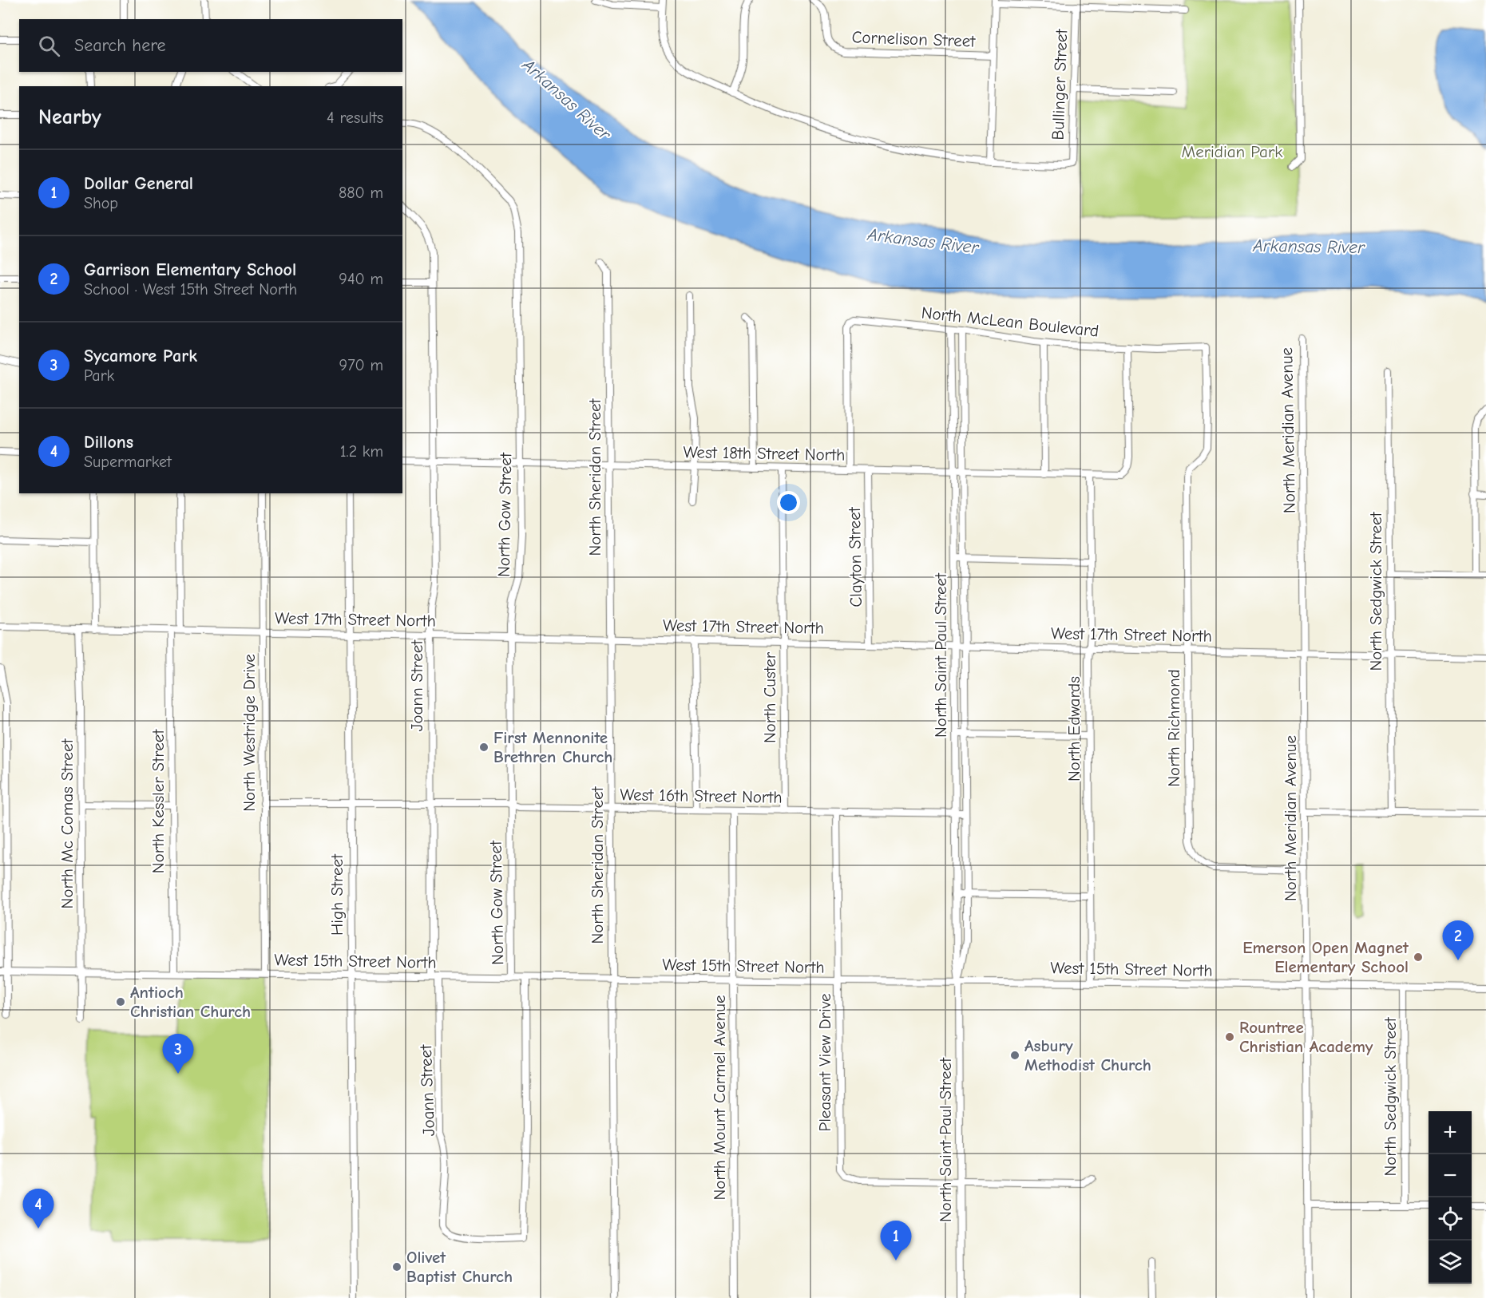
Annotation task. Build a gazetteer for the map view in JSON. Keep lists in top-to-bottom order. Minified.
{"streets":{"street":["Cornelison Street","Bullinger Street","North McLean Boulevard","North Meridian Avenue","West 18th Street North","North Sheridan Street","North Gow Street","Clayton Street","North Sedgwick Street","West 17th Street North","North Saint Paul Street","Joann Street","North Custer","North Richmond","North Edwards","North Westridge Drive","West 16th Street North","North Kessler Street","North Mc Comas Street","High Street","West 15th Street North","Pleasant View Drive","North Mount Carmel Avenue"]},"crossings":[["North McLean Boulevard","West 18th Street North"],["North McLean Boulevard","North Saint Paul Street"],["North McLean Boulevard","North Richmond"],["North Meridian Avenue","West 17th Street North"],["North Meridian Avenue","North Richmond"],["North Meridian Avenue","West 15th Street North"],["West 18th Street North","North Sheridan Street"],["West 18th Street North","North Gow Street"],["West 18th Street North","Clayton Street"],["West 18th Street North","North Saint Paul Street"],["West 18th Street North","Joann Street"],["West 18th Street North","North Custer"],["West 18th Street North","North Edwards"],["North Sheridan Street","West 17th Street North"],["North Sheridan Street","West 16th Street North"],["North Sheridan Street","West 15th Street North"],["North Gow Street","West 17th Street North"],["North Gow Street","Joann Street"],["North Gow Street","West 16th Street North"],["North Gow Street","West 15th Street North"],["Clayton Street","West 17th Street North"],["North Sedgwick Street","West 17th Street North"],["North Sedgwick Street","West 15th Street North"],["West 17th Street North","North Saint Paul Street"],["West 17th Street North","Joann Street"],["West 17th Street North","North Custer"],["West 17th Street North","North Richmond"],["West 17th Street North","North Edwards"],["West 17th Street North","North Westridge Drive"],["West 17th Street North","North Kessler Street"],["West 17th Street North","North Mc Comas Street"],["West 17th Street North","High Street"],["North Saint Paul Street","West 16th Street North"],["North Saint Paul Street","West 15th Street North"],["North Saint Paul Street","Pleasant View Drive"],["Joann Street","West 16th Street North"],["Joann Street","West 15th Street North"],["North Custer","West 16th Street North"],["North Edwards","West 15th Street North"],["North Westridge Drive","West 16th Street North"],["North Westridge Drive","West 15th Street North"],["West 16th Street North","High Street"],["West 16th Street North","Pleasant View Drive"],["West 16th Street North","North Mount Carmel Avenue"],["North Kessler Street","West 15th Street North"],["North Mc Comas Street","West 15th Street North"],["High Street","West 15th Street North"],["West 15th Street North","Pleasant View Drive"],["West 15th Street North","North Mount Carmel Avenue"]],"water":["Arkansas River"],"parks":["Meridian Park"],"places":["First Mennonite Brethren Church","Emerson Open Magnet Elementary School","Antioch Christian Church","Rountree Christian Academy","Asbury Methodist Church","Olivet Baptist Church"],"page":{"search":"Search here","heading":["Nearby","4 results"],"list":[{"mark":"1","name":"Dollar General","note":"Shop","value":"880 m"},{"mark":"2","name":"Garrison Elementary School","note":"School · West 15th Street North","value":"940 m"},{"mark":"3","name":"Sycamore Park","note":"Park","value":"970 m"},{"mark":"4","name":"Dillons","note":"Supermarket","value":"1.2 km"}],"pins":["2","3","4","1"],"map_buttons":["+","−"]}}
